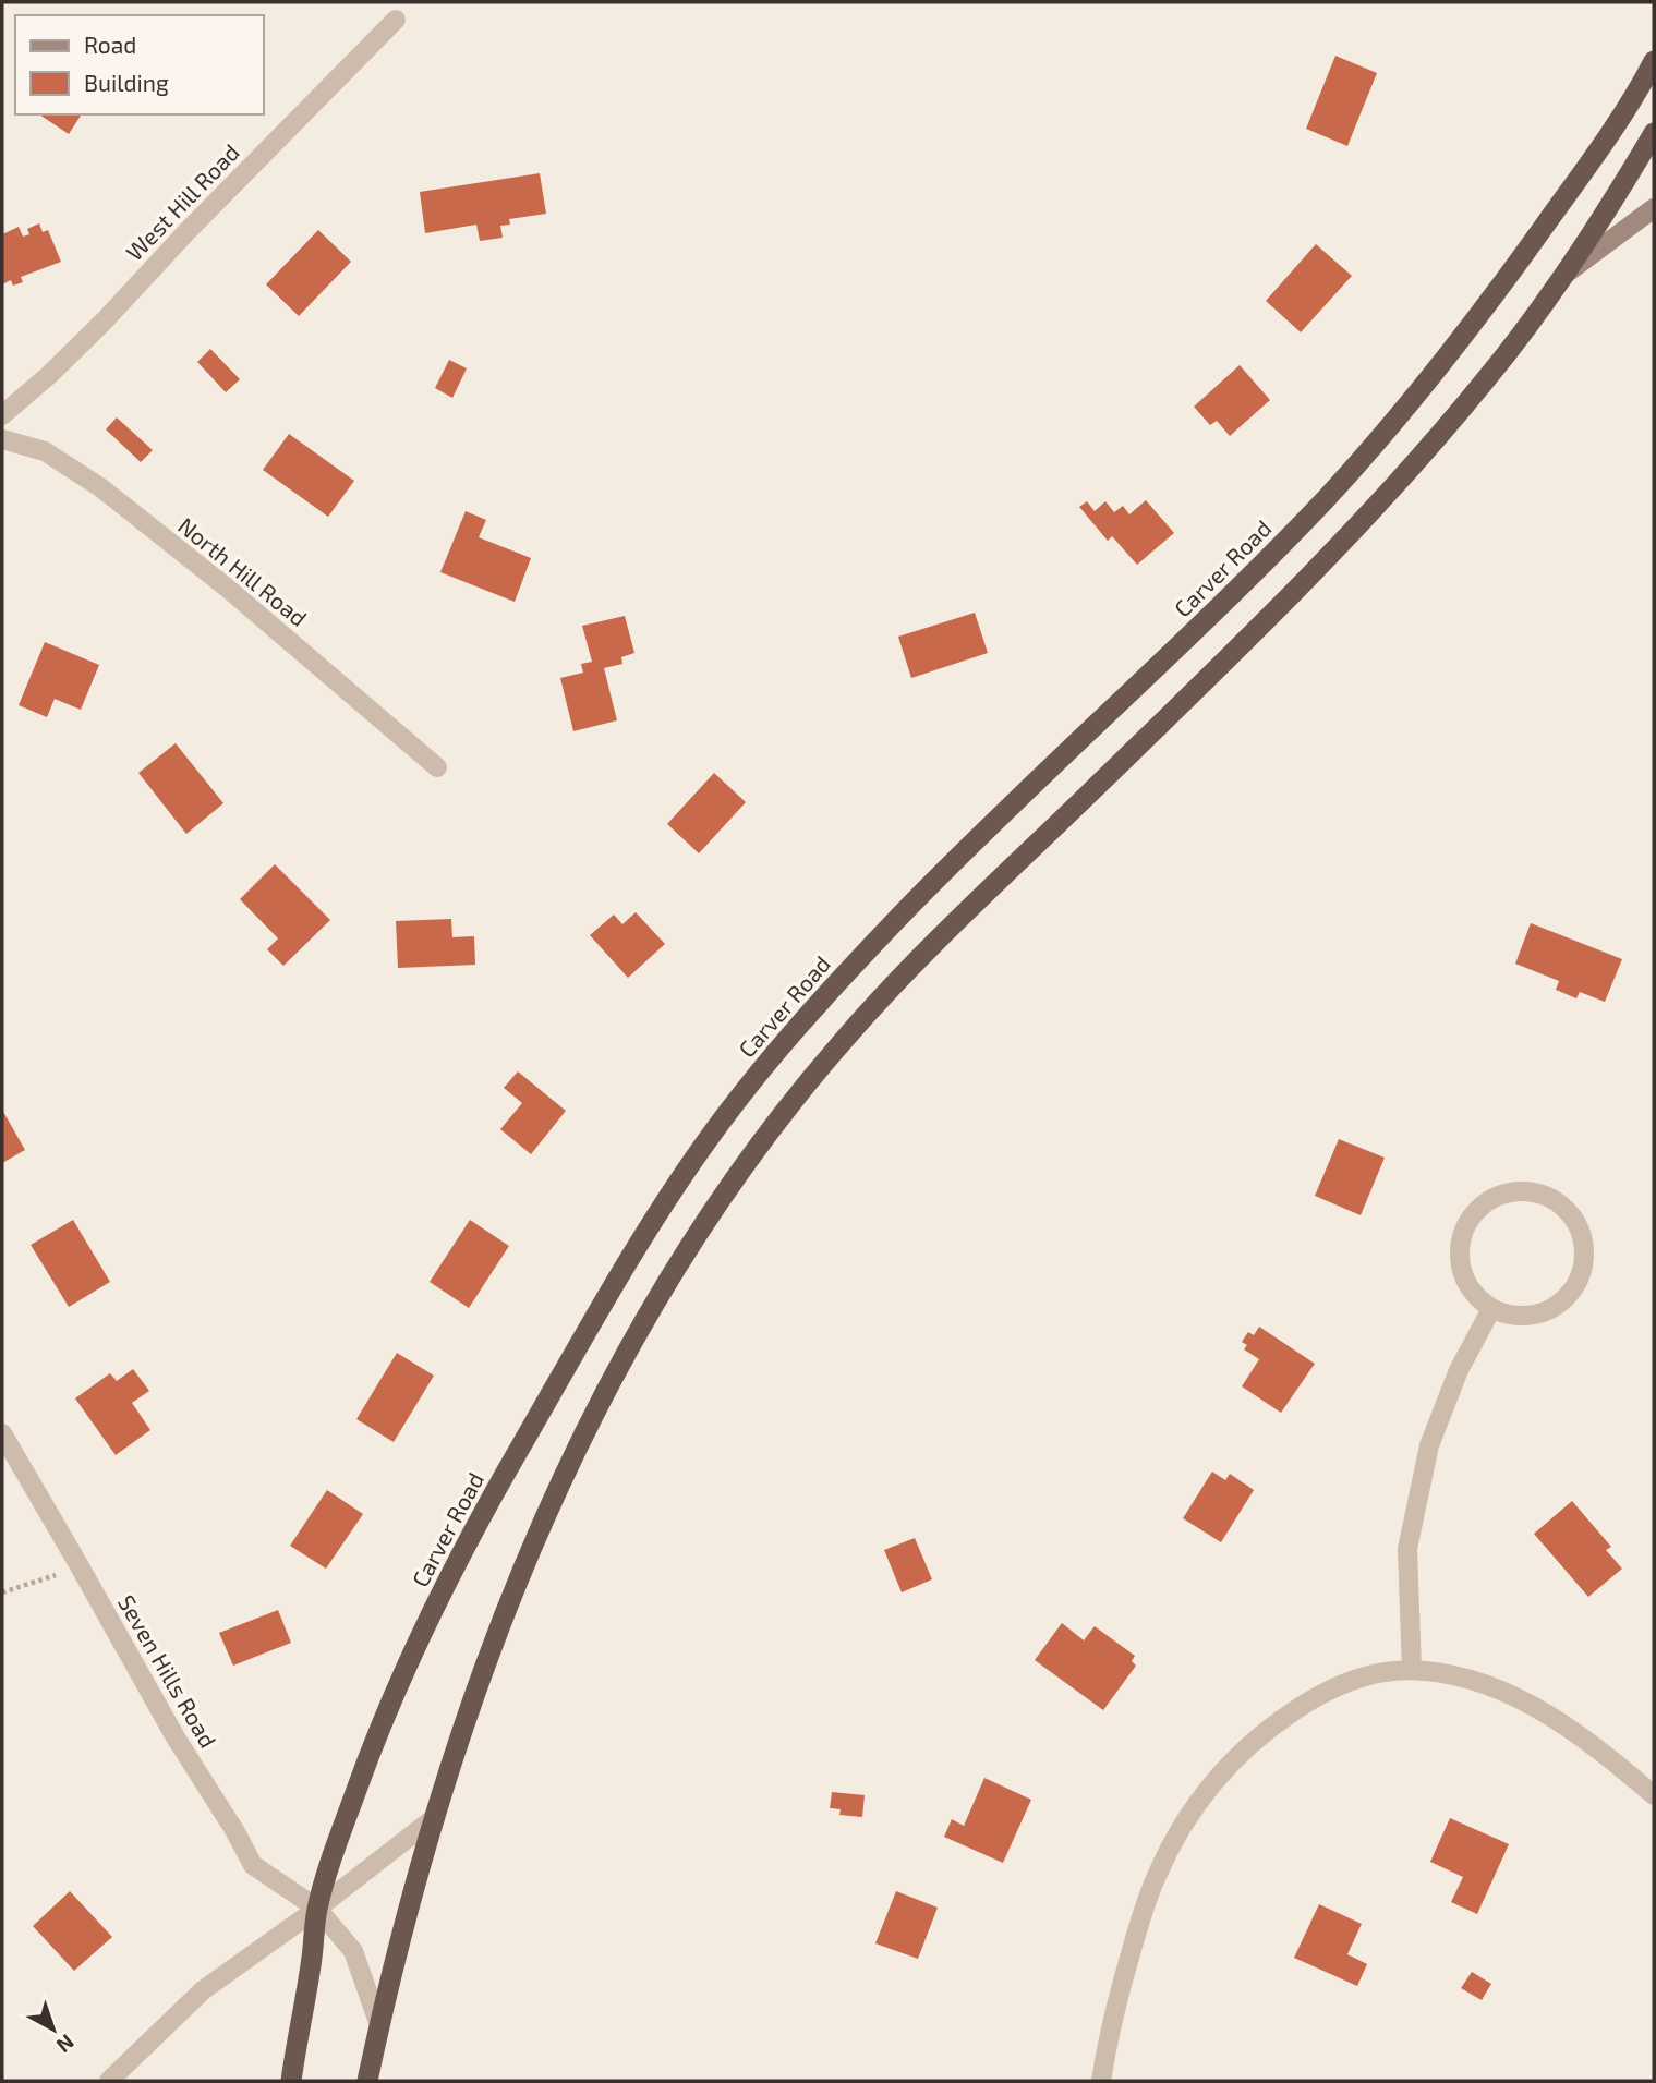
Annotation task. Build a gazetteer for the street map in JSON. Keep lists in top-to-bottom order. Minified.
{"streets":{"highway":["Carver Road"],"street":["West Hill Road","North Hill Road","Seven Hills Road"]},"crossings":[["Carver Road","Seven Hills Road"]],"legend":["Road","Building"],"north":"bottom right"}
